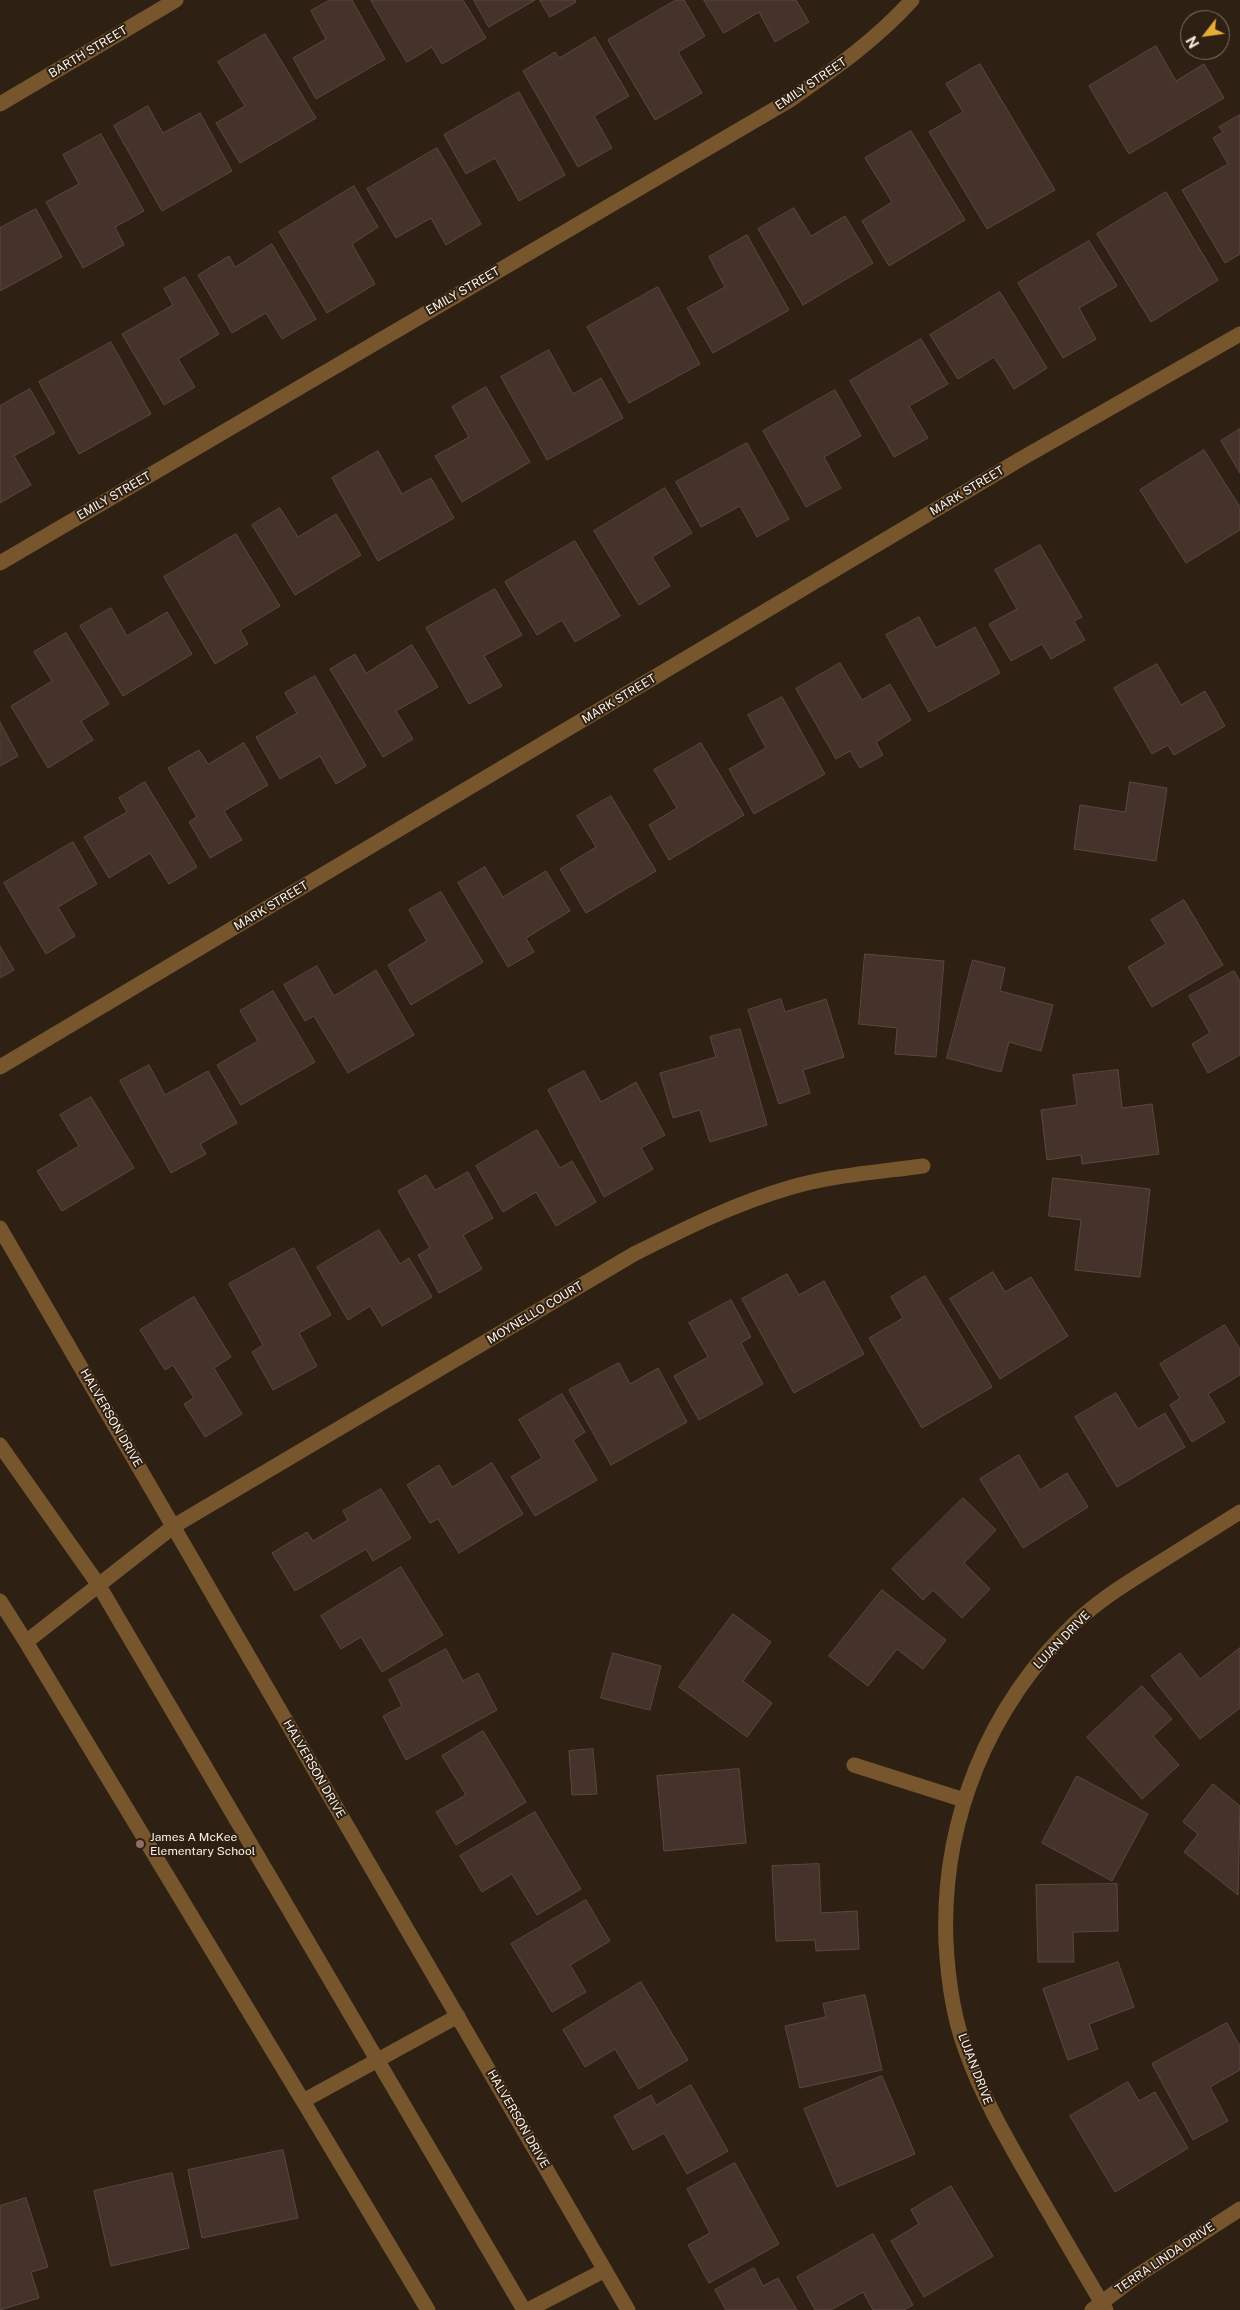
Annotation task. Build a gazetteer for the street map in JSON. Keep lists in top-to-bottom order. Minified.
{"streets":{"street":["BARTH STREET","EMILY STREET","MARK STREET","MOYNELLO COURT","HALVERSON DRIVE","LUJAN DRIVE","TERRA LINDA DRIVE"]},"crossings":[["MOYNELLO COURT","HALVERSON DRIVE"],["LUJAN DRIVE","TERRA LINDA DRIVE"]],"places":["James A McKee Elementary School"],"north":"bottom left"}
